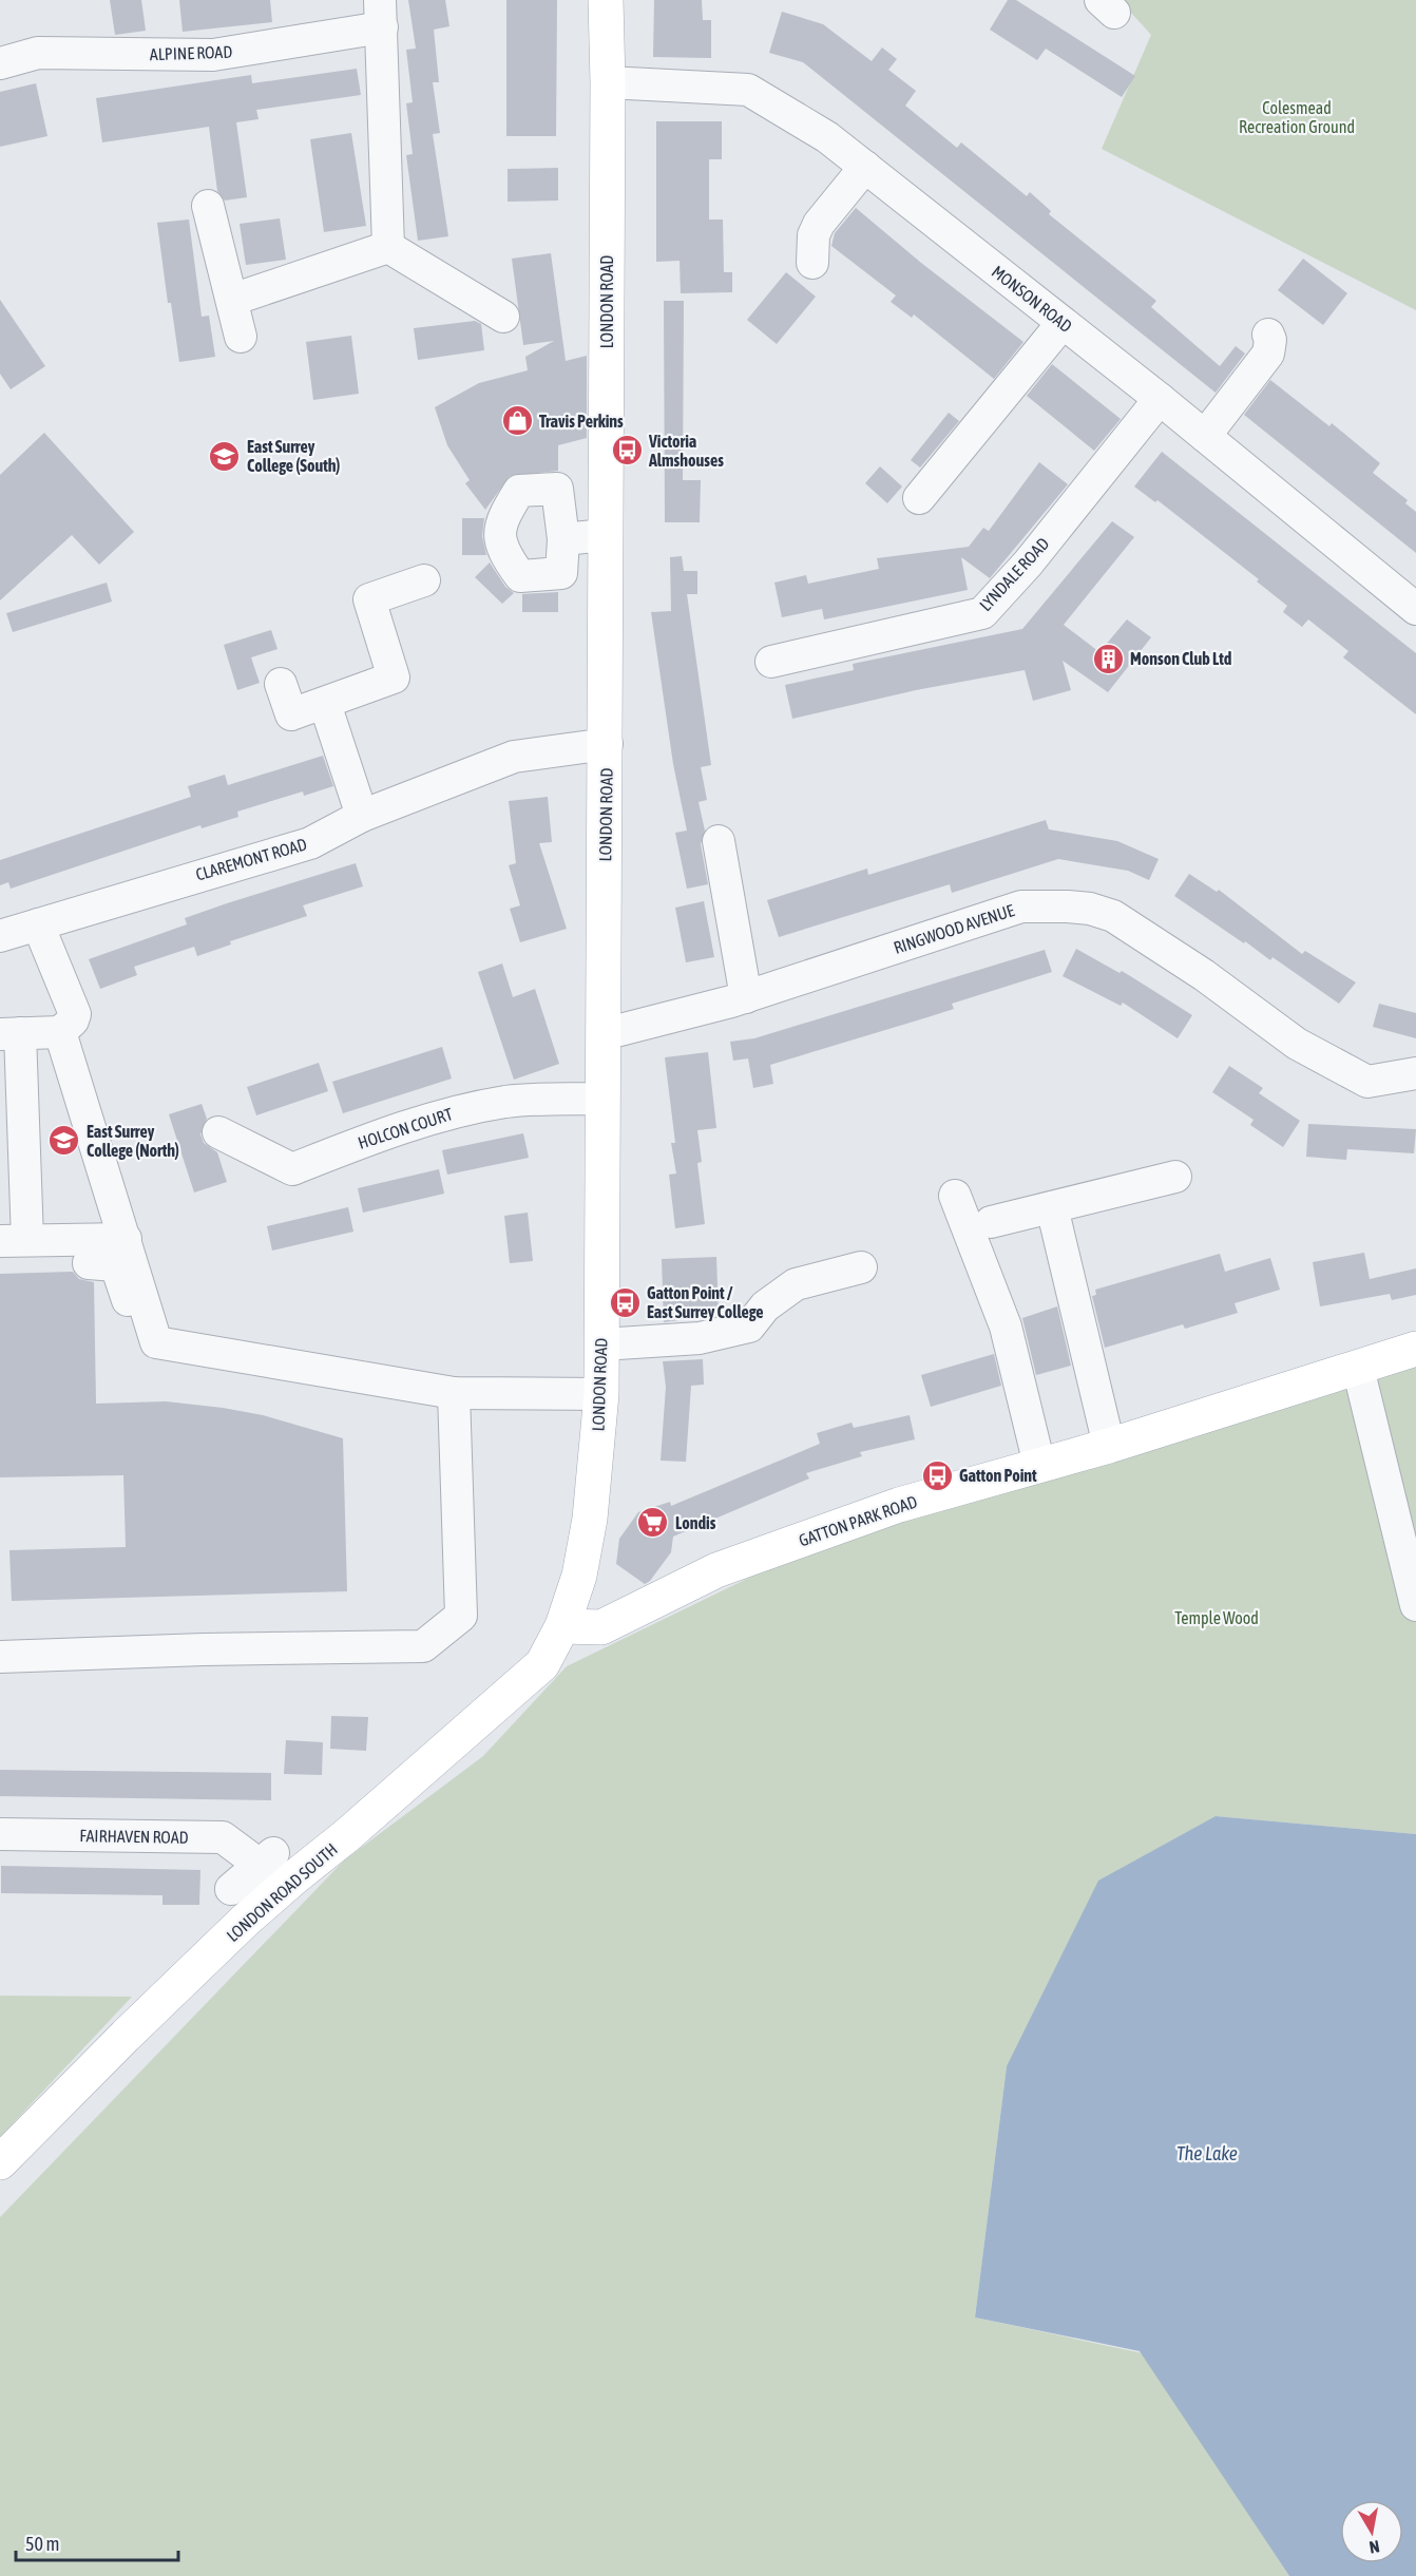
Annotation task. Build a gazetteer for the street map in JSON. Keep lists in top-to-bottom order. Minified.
{"streets":{"main road":["LONDON ROAD","GATTON PARK ROAD","LONDON ROAD SOUTH"],"street":["ALPINE ROAD","MONSON ROAD","LYNDALE ROAD","CLAREMONT ROAD","RINGWOOD AVENUE","HOLCON COURT","FAIRHAVEN ROAD"]},"crossings":[["MONSON ROAD","LONDON ROAD"],["MONSON ROAD","LYNDALE ROAD"],["LONDON ROAD","CLAREMONT ROAD"],["LONDON ROAD","RINGWOOD AVENUE"],["LONDON ROAD","HOLCON COURT"],["LONDON ROAD","GATTON PARK ROAD"],["LONDON ROAD","LONDON ROAD SOUTH"],["GATTON PARK ROAD","LONDON ROAD SOUTH"]],"water":["The Lake"],"parks":["Colesmead Recreation Ground","Temple Wood"],"places":{"shop":["Travis Perkins"],"bus stop":["Victoria Almshouses","Gatton Point / East Surrey College","Gatton Point"],"school or university":["East Surrey College (South)","East Surrey College (North)"],"building":["Monson Club Ltd"],"supermarket":["Londis"]},"scale_bar":"50 m","north":"bottom"}
